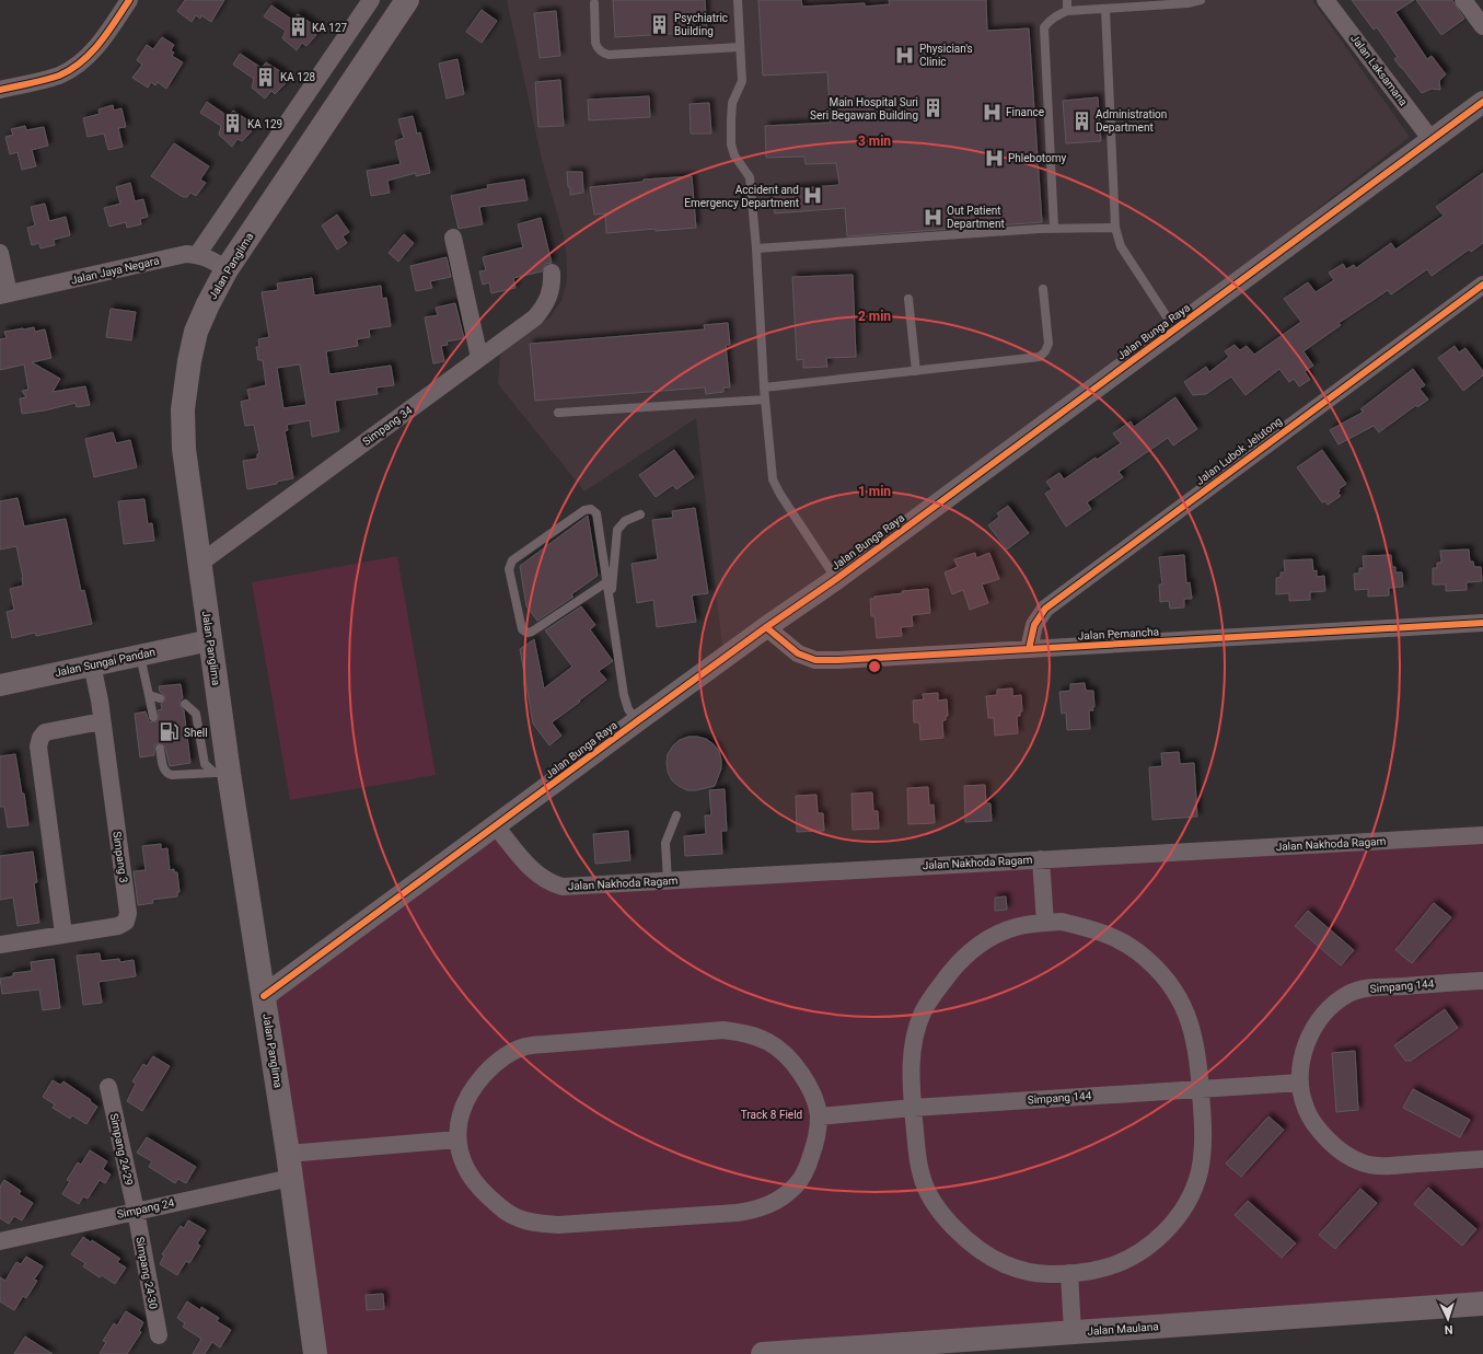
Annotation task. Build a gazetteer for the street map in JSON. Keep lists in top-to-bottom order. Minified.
{"streets":{"main road":["Jalan Panglima","Jalan Maulana"],"street":["Jalan Laksamana","Jalan Jaya Negara","Jalan Bunga Raya","Simpang 34","Jalan Lubok Jelutong","Jalan Pemancha","Jalan Sungai Pandan","Jalan Nakhoda Ragam","Simpang 3","Simpang 144","Simpang 24-29","Simpang 24","Simpang 24-30"]},"crossings":[["Jalan Laksamana","Jalan Bunga Raya"],["Jalan Panglima","Jalan Bunga Raya"],["Jalan Panglima","Simpang 34"],["Jalan Panglima","Jalan Sungai Pandan"],["Jalan Panglima","Simpang 24"],["Jalan Bunga Raya","Jalan Pemancha"],["Jalan Bunga Raya","Jalan Nakhoda Ragam"],["Jalan Lubok Jelutong","Jalan Pemancha"],["Jalan Sungai Pandan","Simpang 3"],["Simpang 24-29","Simpang 24"],["Simpang 24-29","Simpang 24-30"],["Simpang 24","Simpang 24-30"]],"parks":["Track 8 Field"],"places":{"building":["Psychiatric Building","KA 127","KA 128","Main Hospital Suri Seri Begawan Building","Administration Department","KA 129"],"hospital":["Physician's Clinic","Finance","Phlebotomy","Accident and Emergency Department","Out Patient Department"],"fuel station":["Shell"]},"north":"bottom","rings":["3 min","2 min","1 min"]}
